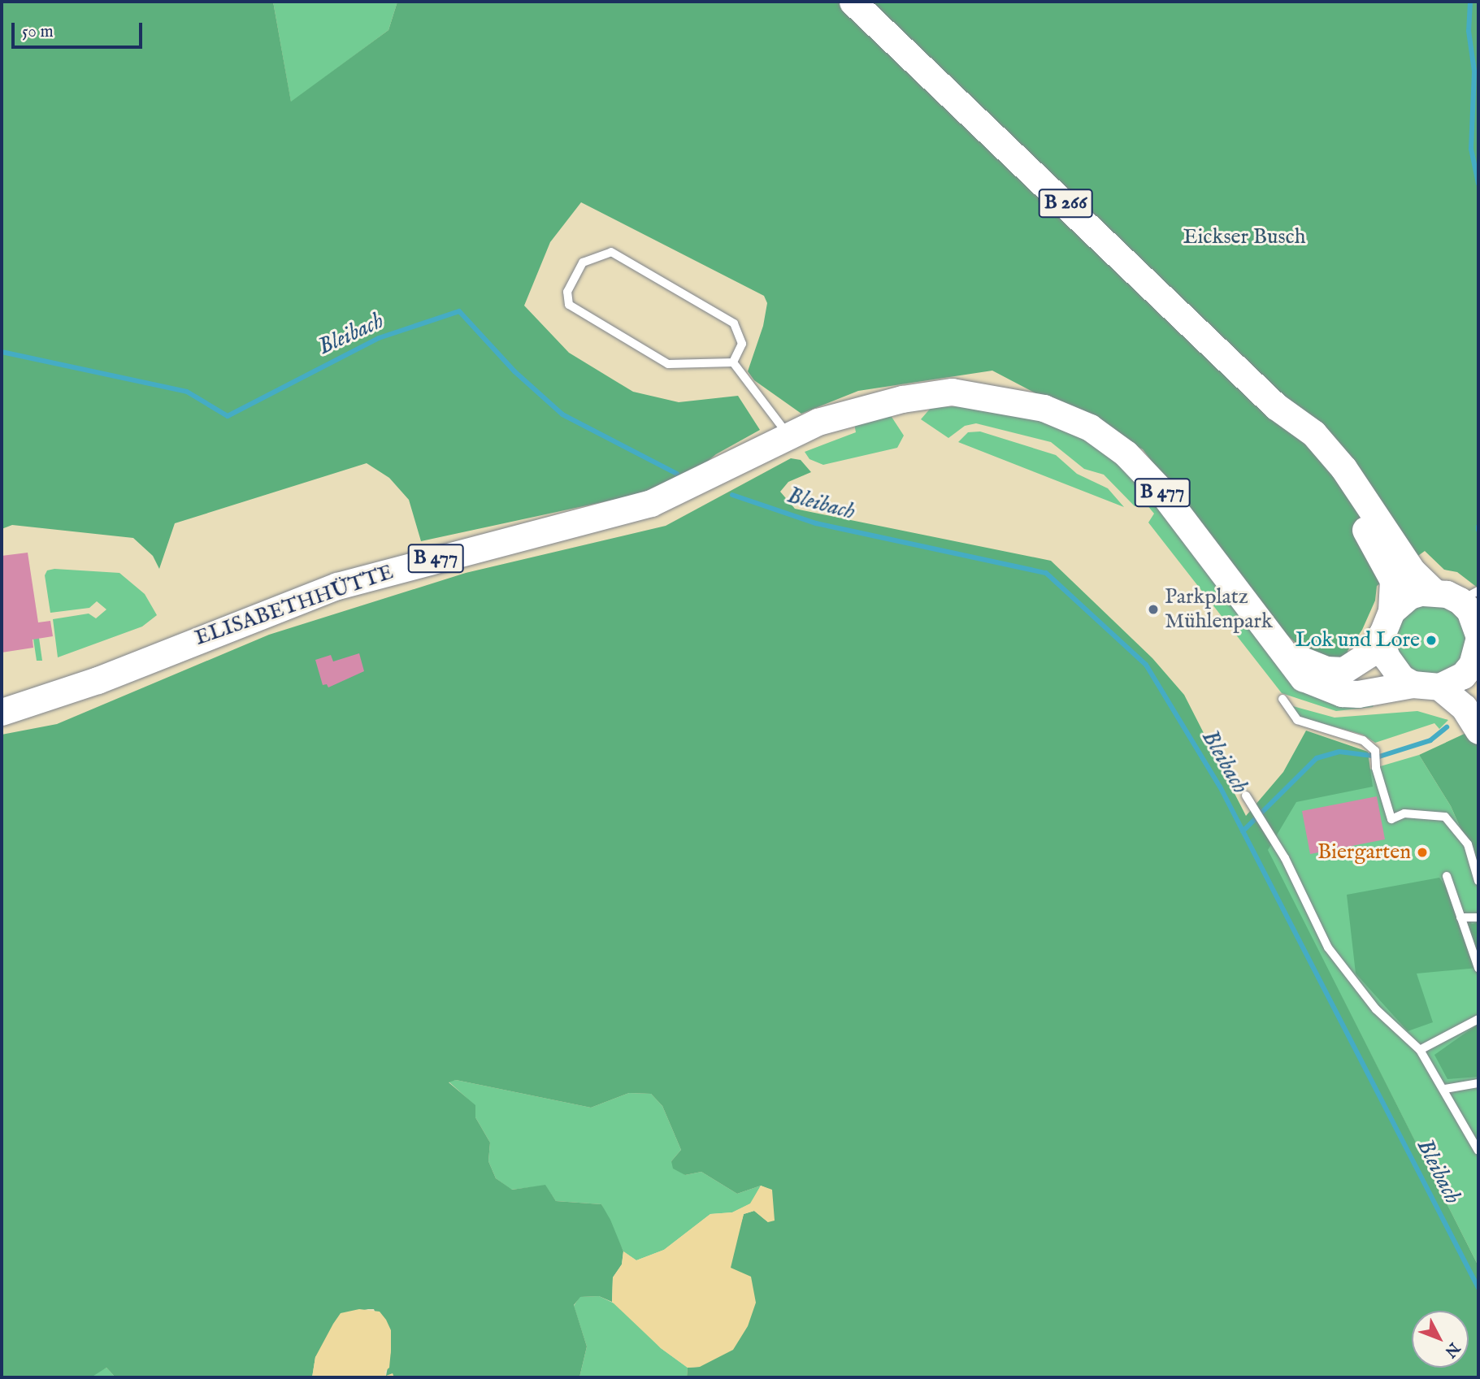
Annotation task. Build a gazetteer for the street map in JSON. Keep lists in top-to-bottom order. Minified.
{"streets":{"main road":["B 266","B 477","ELISABETHHÜTTE"]},"crossings":[["B 266","B 477"],["B 477","ELISABETHHÜTTE"]],"water":["Bleibach"],"parks":["Eickser Busch"],"places":["Parkplatz Mühlenpark","Lok und Lore","Biergarten"],"scale_bar":"50 m","north":"bottom right"}
